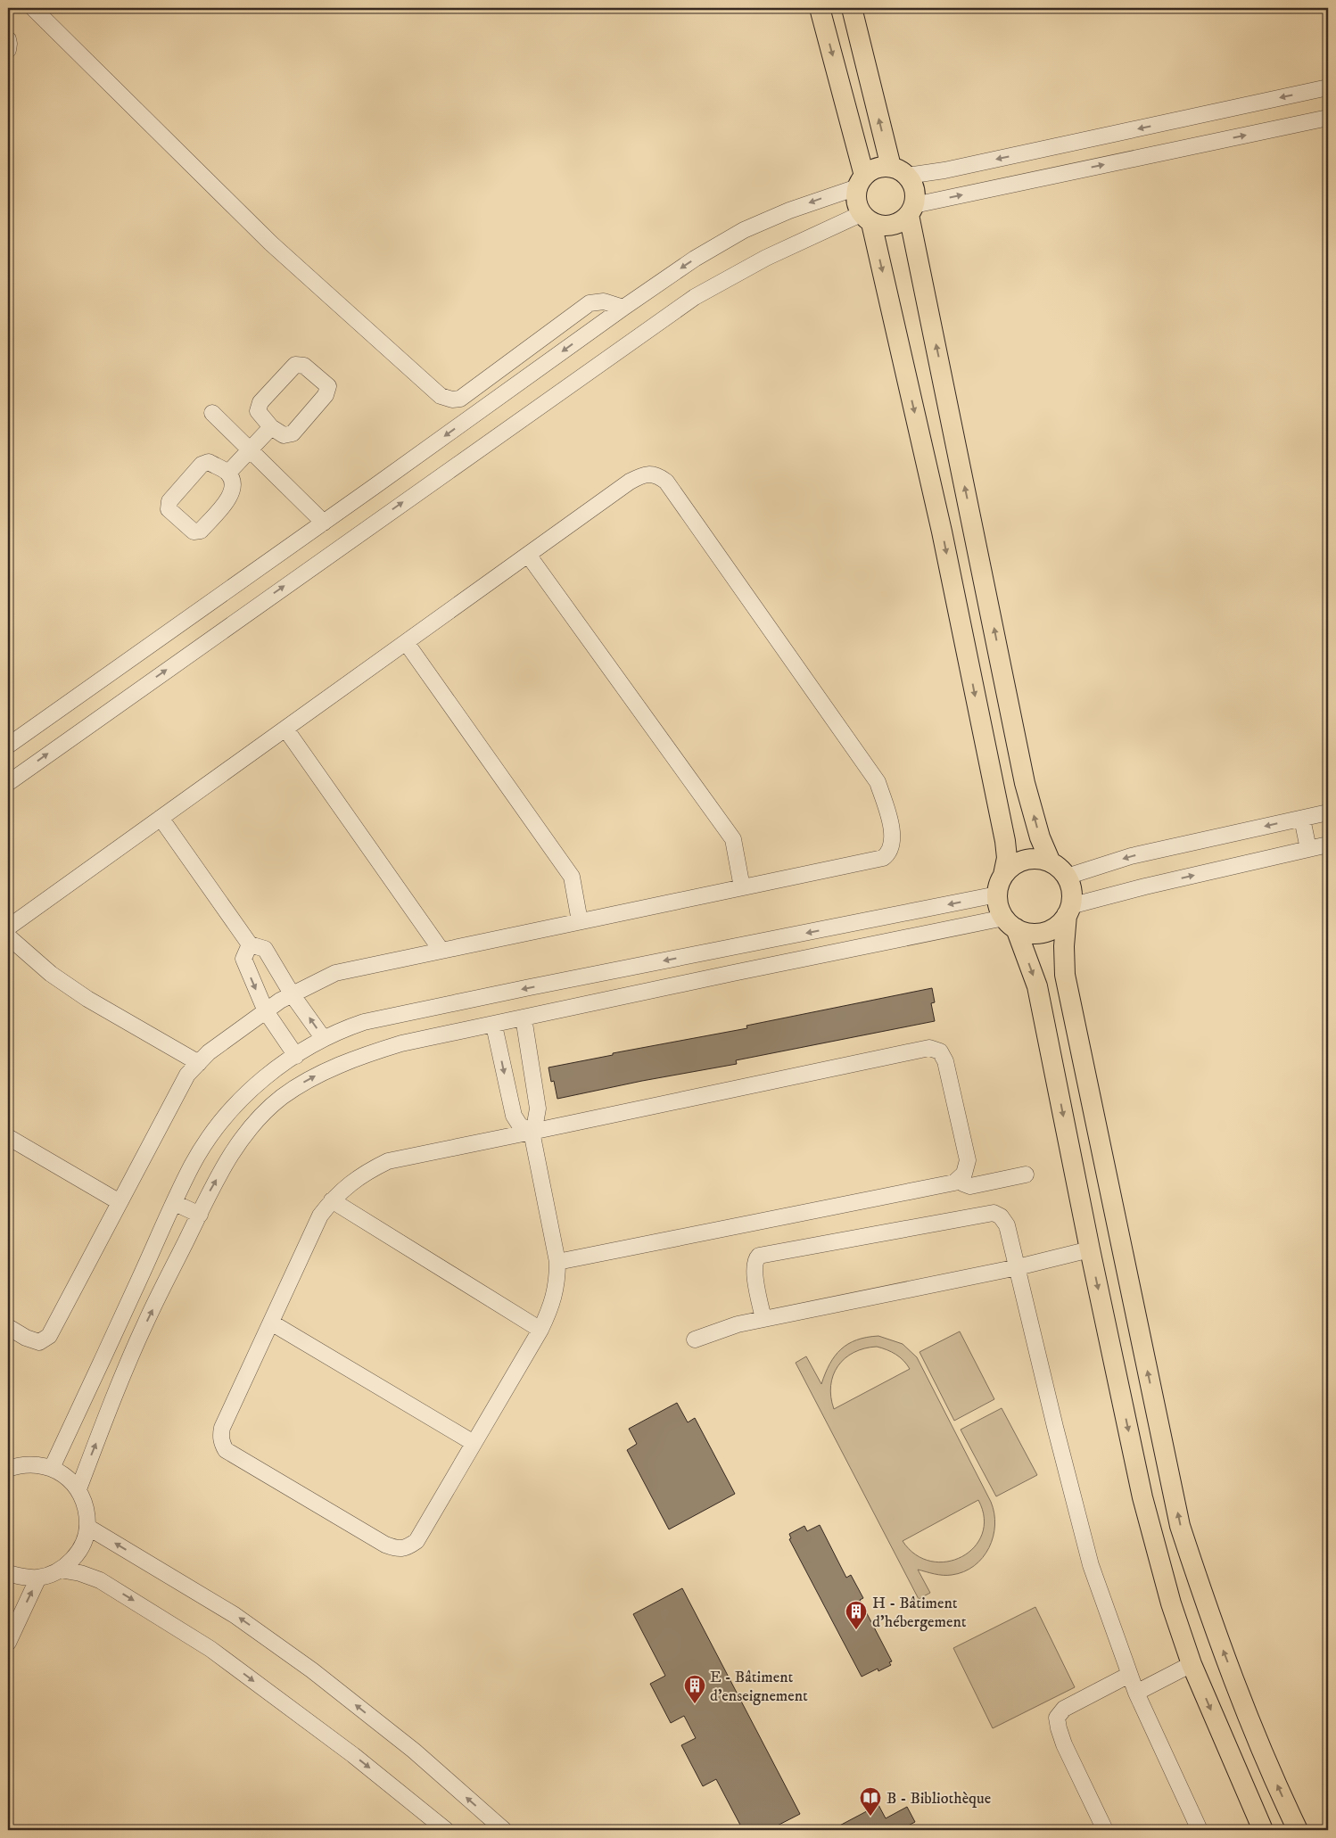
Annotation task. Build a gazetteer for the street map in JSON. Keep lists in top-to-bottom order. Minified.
{"places":{"building":["H - Bâtiment d'hébergement","E - Bâtiment d'enseignement"],"library":["B - Bibliothèque"]}}
